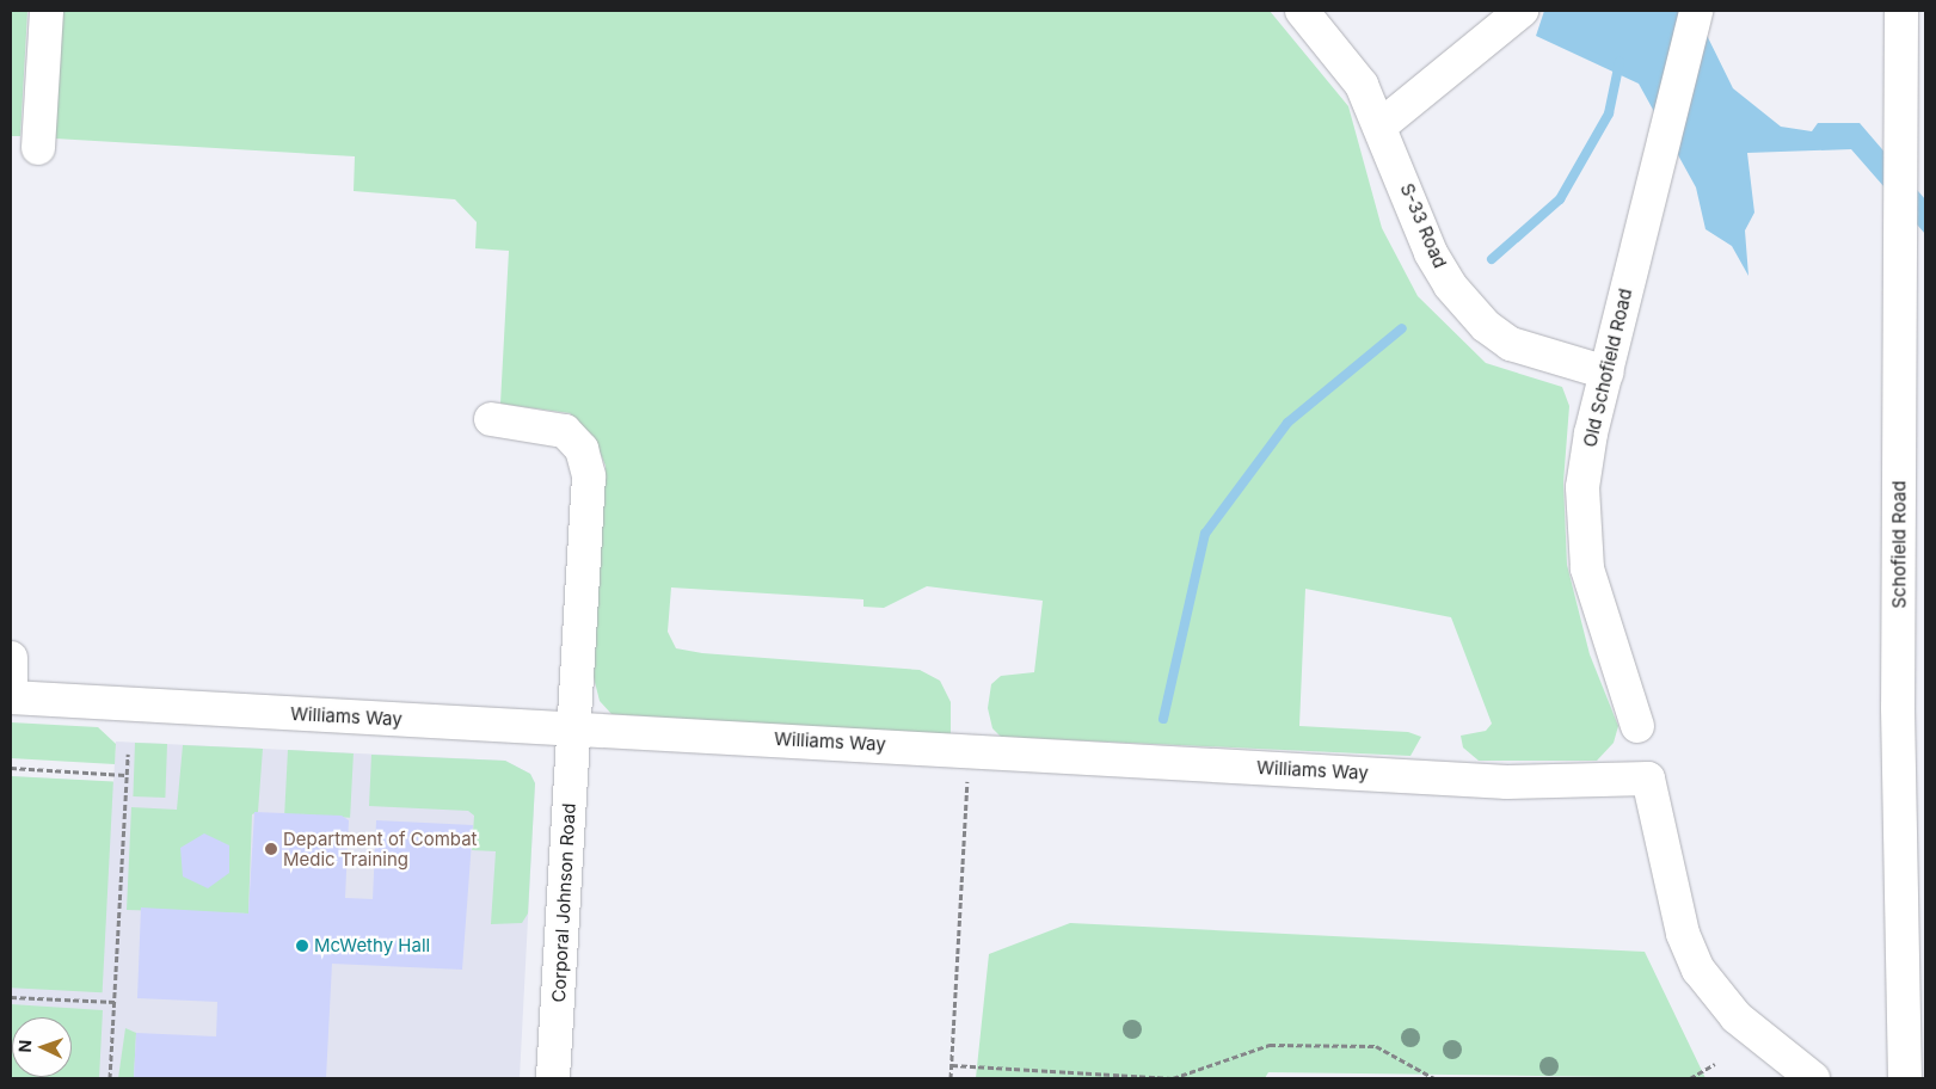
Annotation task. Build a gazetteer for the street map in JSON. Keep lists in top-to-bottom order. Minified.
{"streets":{"street":["S-33 Road","Old Schofield Road","Schofield Road","Williams Way","Corporal Johnson Road"]},"crossings":[["S-33 Road","Old Schofield Road"],["Williams Way","Corporal Johnson Road"]],"places":["Department of Combat Medic Training","McWethy Hall"],"north":"left"}
